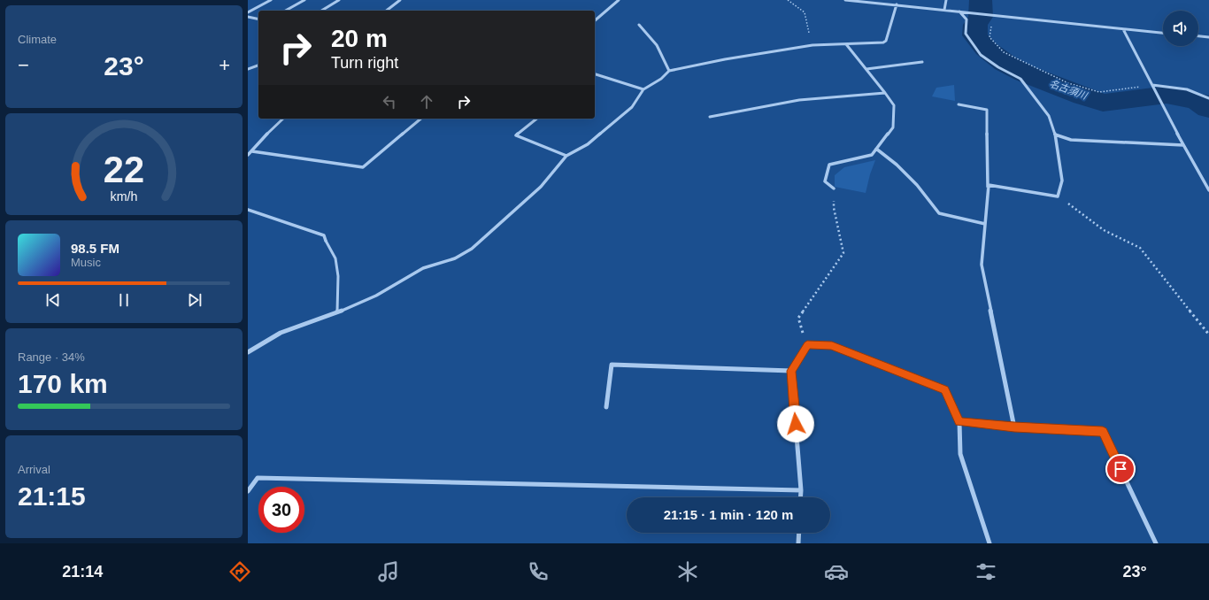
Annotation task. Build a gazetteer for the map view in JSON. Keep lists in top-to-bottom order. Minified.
{"water":["名古須川"],"page":{"tile":["Climate",["Range · 34%","170 km"],["Arrival","21:15"]],"turn":["20 m","Turn right"],"heat":["−","23°","+"],"song":["98.5 FM","Music"],"limit":"30","trip":"21:15 · 1 min · 120 m","tabs":["21:14","23°"],"gauge":["22","km/h"]}}
